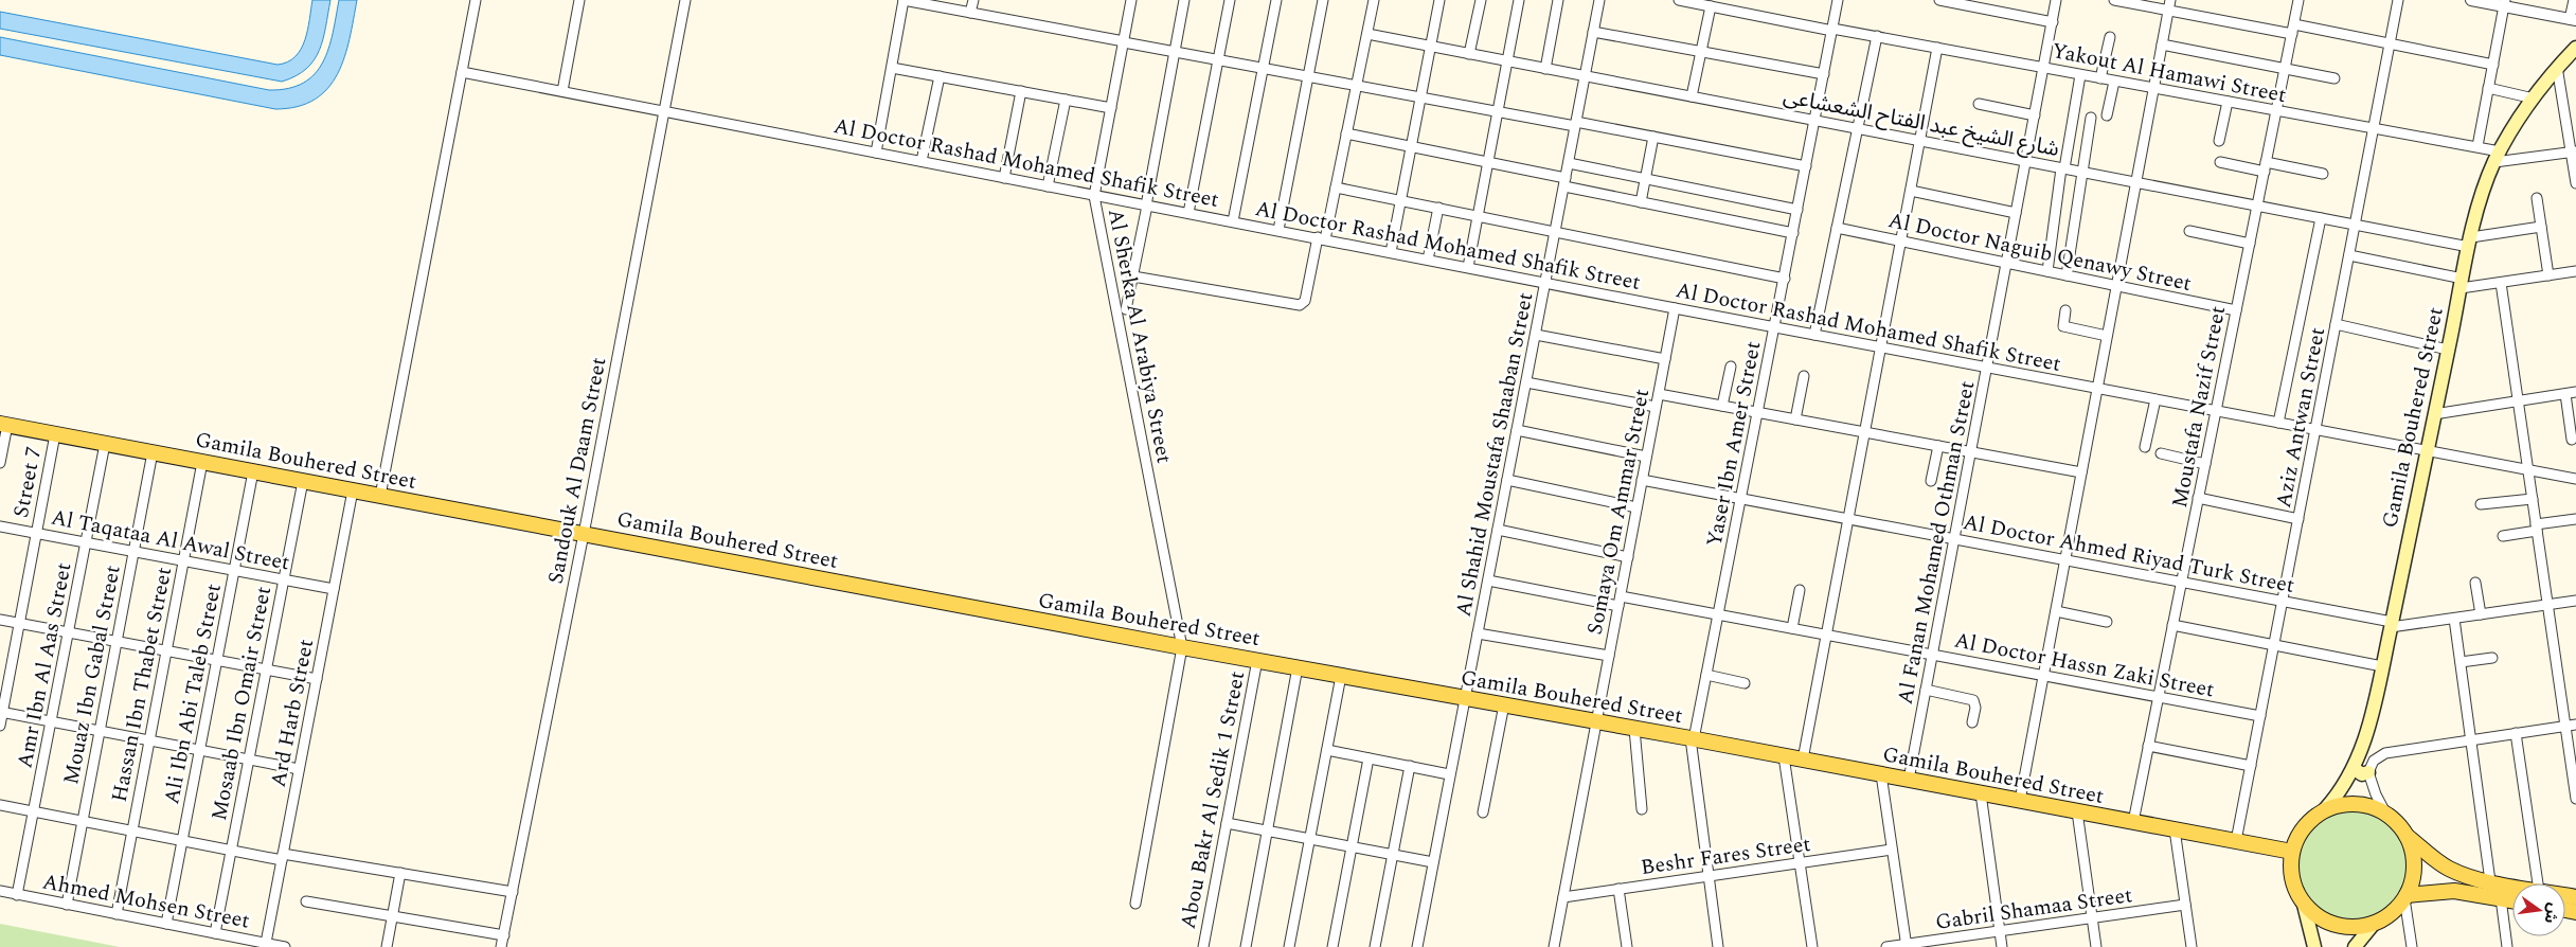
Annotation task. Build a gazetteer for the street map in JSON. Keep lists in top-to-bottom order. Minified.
{"streets":{"main road":["Gamila Bouhered Street"],"street":["Yakout Al Hamawi Street","شارع الشيخ عبد الفتاح الشعشاعى","Al Doctor Rashad Mohamed Shafik Street","Al Doctor Naguib Qenawy Street","Al Sherka Al Arabiya Street","Moustafa Nazif Street","Aziz Antwan Street","Yaser Ibn Amer Street","Al Shahid Moustafa Shaaban Street","Sandouk Al Daam Street","Street 7","Somaya Om Ammar Street","Al Taqataa Al Awal Street","Al Fanan Mohamed Othman Street","Al Doctor Ahmed Riyad Turk Street","Al Doctor Hassn Zaki Street","Amr Ibn Al Aas Street","Mouaz Ibn Gabal Street","Hassan Ibn Thabet Street","Ali Ibn Abi Taleb Street","Mosaab Ibn Omair Street","Ard Harb Street","Abou Bakr Al Sedik 1 Street","Beshr Fares Street","Ahmed Mohsen Street","Gabril Shamaa Street"]},"crossings":[["Yakout Al Hamawi Street","Moustafa Nazif Street"],["Yakout Al Hamawi Street","Aziz Antwan Street"],["Yakout Al Hamawi Street","Gamila Bouhered Street"],["Yakout Al Hamawi Street","Yaser Ibn Amer Street"],["Yakout Al Hamawi Street","Al Fanan Mohamed Othman Street"],["شارع الشيخ عبد الفتاح الشعشاعى","Moustafa Nazif Street"],["شارع الشيخ عبد الفتاح الشعشاعى","Aziz Antwan Street"],["شارع الشيخ عبد الفتاح الشعشاعى","Gamila Bouhered Street"],["شارع الشيخ عبد الفتاح الشعشاعى","Yaser Ibn Amer Street"],["شارع الشيخ عبد الفتاح الشعشاعى","Al Shahid Moustafa Shaaban Street"],["شارع الشيخ عبد الفتاح الشعشاعى","Al Fanan Mohamed Othman Street"],["Al Doctor Rashad Mohamed Shafik Street","Al Sherka Al Arabiya Street"],["Al Doctor Rashad Mohamed Shafik Street","Moustafa Nazif Street"],["Al Doctor Rashad Mohamed Shafik Street","Aziz Antwan Street"],["Al Doctor Rashad Mohamed Shafik Street","Gamila Bouhered Street"],["Al Doctor Rashad Mohamed Shafik Street","Yaser Ibn Amer Street"],["Al Doctor Rashad Mohamed Shafik Street","Al Shahid Moustafa Shaaban Street"],["Al Doctor Rashad Mohamed Shafik Street","Sandouk Al Daam Street"],["Al Doctor Rashad Mohamed Shafik Street","Somaya Om Ammar Street"],["Al Doctor Rashad Mohamed Shafik Street","Al Fanan Mohamed Othman Street"],["Al Doctor Naguib Qenawy Street","Moustafa Nazif Street"],["Al Doctor Naguib Qenawy Street","Al Fanan Mohamed Othman Street"],["Al Sherka Al Arabiya Street","Gamila Bouhered Street"],["Moustafa Nazif Street","Gamila Bouhered Street"],["Moustafa Nazif Street","Al Doctor Ahmed Riyad Turk Street"],["Moustafa Nazif Street","Al Doctor Hassn Zaki Street"],["Aziz Antwan Street","Gamila Bouhered Street"],["Aziz Antwan Street","Al Doctor Ahmed Riyad Turk Street"],["Aziz Antwan Street","Al Doctor Hassn Zaki Street"],["Gamila Bouhered Street","Yaser Ibn Amer Street"],["Gamila Bouhered Street","Al Shahid Moustafa Shaaban Street"],["Gamila Bouhered Street","Sandouk Al Daam Street"],["Gamila Bouhered Street","Street 7"],["Gamila Bouhered Street","Somaya Om Ammar Street"],["Gamila Bouhered Street","Al Fanan Mohamed Othman Street"],["Gamila Bouhered Street","Al Doctor Ahmed Riyad Turk Street"],["Gamila Bouhered Street","Amr Ibn Al Aas Street"],["Gamila Bouhered Street","Mouaz Ibn Gabal Street"],["Gamila Bouhered Street","Hassan Ibn Thabet Street"],["Gamila Bouhered Street","Ali Ibn Abi Taleb Street"],["Gamila Bouhered Street","Mosaab Ibn Omair Street"],["Gamila Bouhered Street","Ard Harb Street"],["Gamila Bouhered Street","Abou Bakr Al Sedik 1 Street"],["Yaser Ibn Amer Street","Al Doctor Ahmed Riyad Turk Street"],["Yaser Ibn Amer Street","Al Doctor Hassn Zaki Street"],["Yaser Ibn Amer Street","Beshr Fares Street"],["Al Shahid Moustafa Shaaban Street","Al Doctor Hassn Zaki Street"],["Street 7","Al Taqataa Al Awal Street"],["Somaya Om Ammar Street","Al Doctor Ahmed Riyad Turk Street"],["Somaya Om Ammar Street","Al Doctor Hassn Zaki Street"],["Somaya Om Ammar Street","Beshr Fares Street"],["Al Taqataa Al Awal Street","Amr Ibn Al Aas Street"],["Al Taqataa Al Awal Street","Mouaz Ibn Gabal Street"],["Al Taqataa Al Awal Street","Hassan Ibn Thabet Street"],["Al Taqataa Al Awal Street","Ali Ibn Abi Taleb Street"],["Al Taqataa Al Awal Street","Mosaab Ibn Omair Street"],["Al Taqataa Al Awal Street","Ard Harb Street"],["Al Fanan Mohamed Othman Street","Al Doctor Ahmed Riyad Turk Street"],["Al Fanan Mohamed Othman Street","Al Doctor Hassn Zaki Street"],["Amr Ibn Al Aas Street","Ahmed Mohsen Street"],["Mouaz Ibn Gabal Street","Ahmed Mohsen Street"],["Hassan Ibn Thabet Street","Ahmed Mohsen Street"],["Ali Ibn Abi Taleb Street","Ahmed Mohsen Street"],["Mosaab Ibn Omair Street","Ahmed Mohsen Street"],["Ard Harb Street","Ahmed Mohsen Street"]],"north":"right"}
